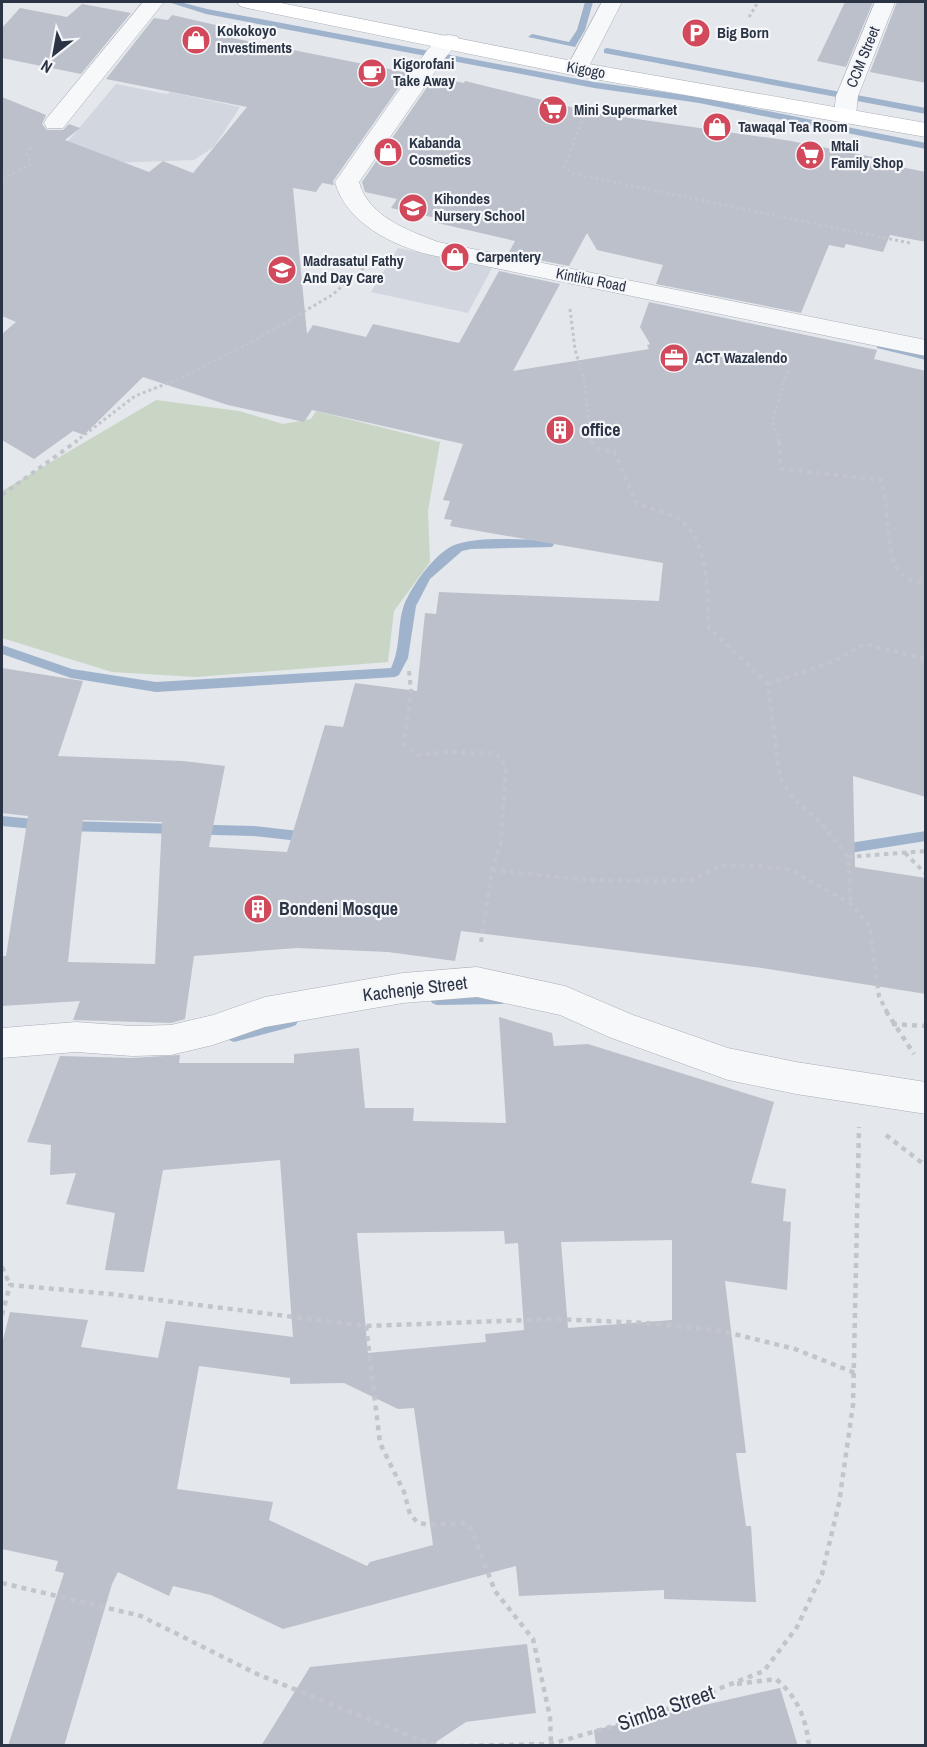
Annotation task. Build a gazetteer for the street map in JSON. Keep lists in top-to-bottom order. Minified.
{"streets":{"main road":["Kigogo"],"street":["CCM Street","Kintiku Road","Kachenje Street"],"path":["Simba Street"]},"crossings":[["CCM Street","Kigogo"],["Kigogo","Kintiku Road"]],"places":{"parking":["Big Born"],"shop":["Kokokoyo Investiments","Tawaqal Tea Room","Kabanda Cosmetics","Carpentery"],"cafe":["Kigorofani Take Away"],"supermarket":["Mini Supermarket","Mtali Family Shop"],"school or university":["Kihondes Nursery School","Madrasatul Fathy And Day Care"],"office":["ACT Wazalendo"],"building":["office","Bondeni Mosque"]},"north":"bottom left"}
